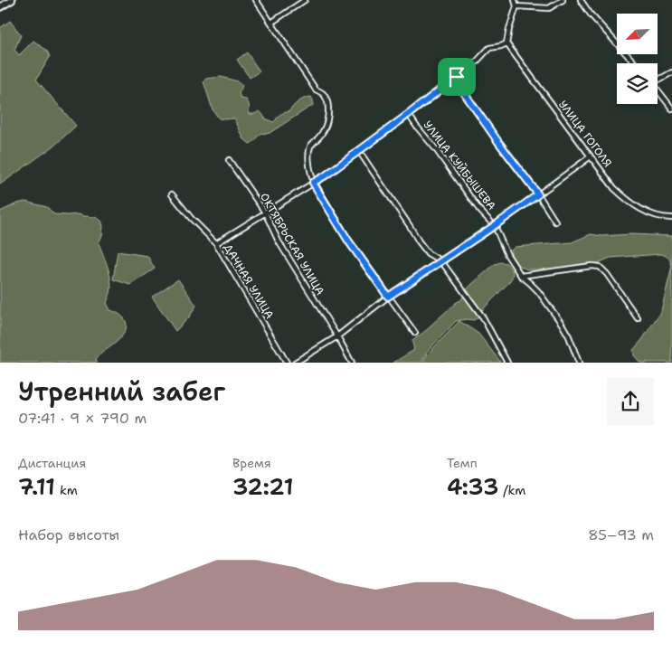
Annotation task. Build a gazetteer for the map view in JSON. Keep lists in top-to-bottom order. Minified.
{"streets":{"street":["УЛИЦА ГОГОЛЯ","УЛИЦА КУЙБЫШЕВА","ОКТЯБРЬСКАЯ УЛИЦА","ДАЧНАЯ УЛИЦА"]},"north":"bottom left","page":{"heading":["Утренний забег","07:41 · 9 × 790 m"],"stats":[["Дистанция","7.11 km"],["Время","32:21"],["Темп","4:33 /km"]],"chart":["Набор высоты","85–93 m"]}}
